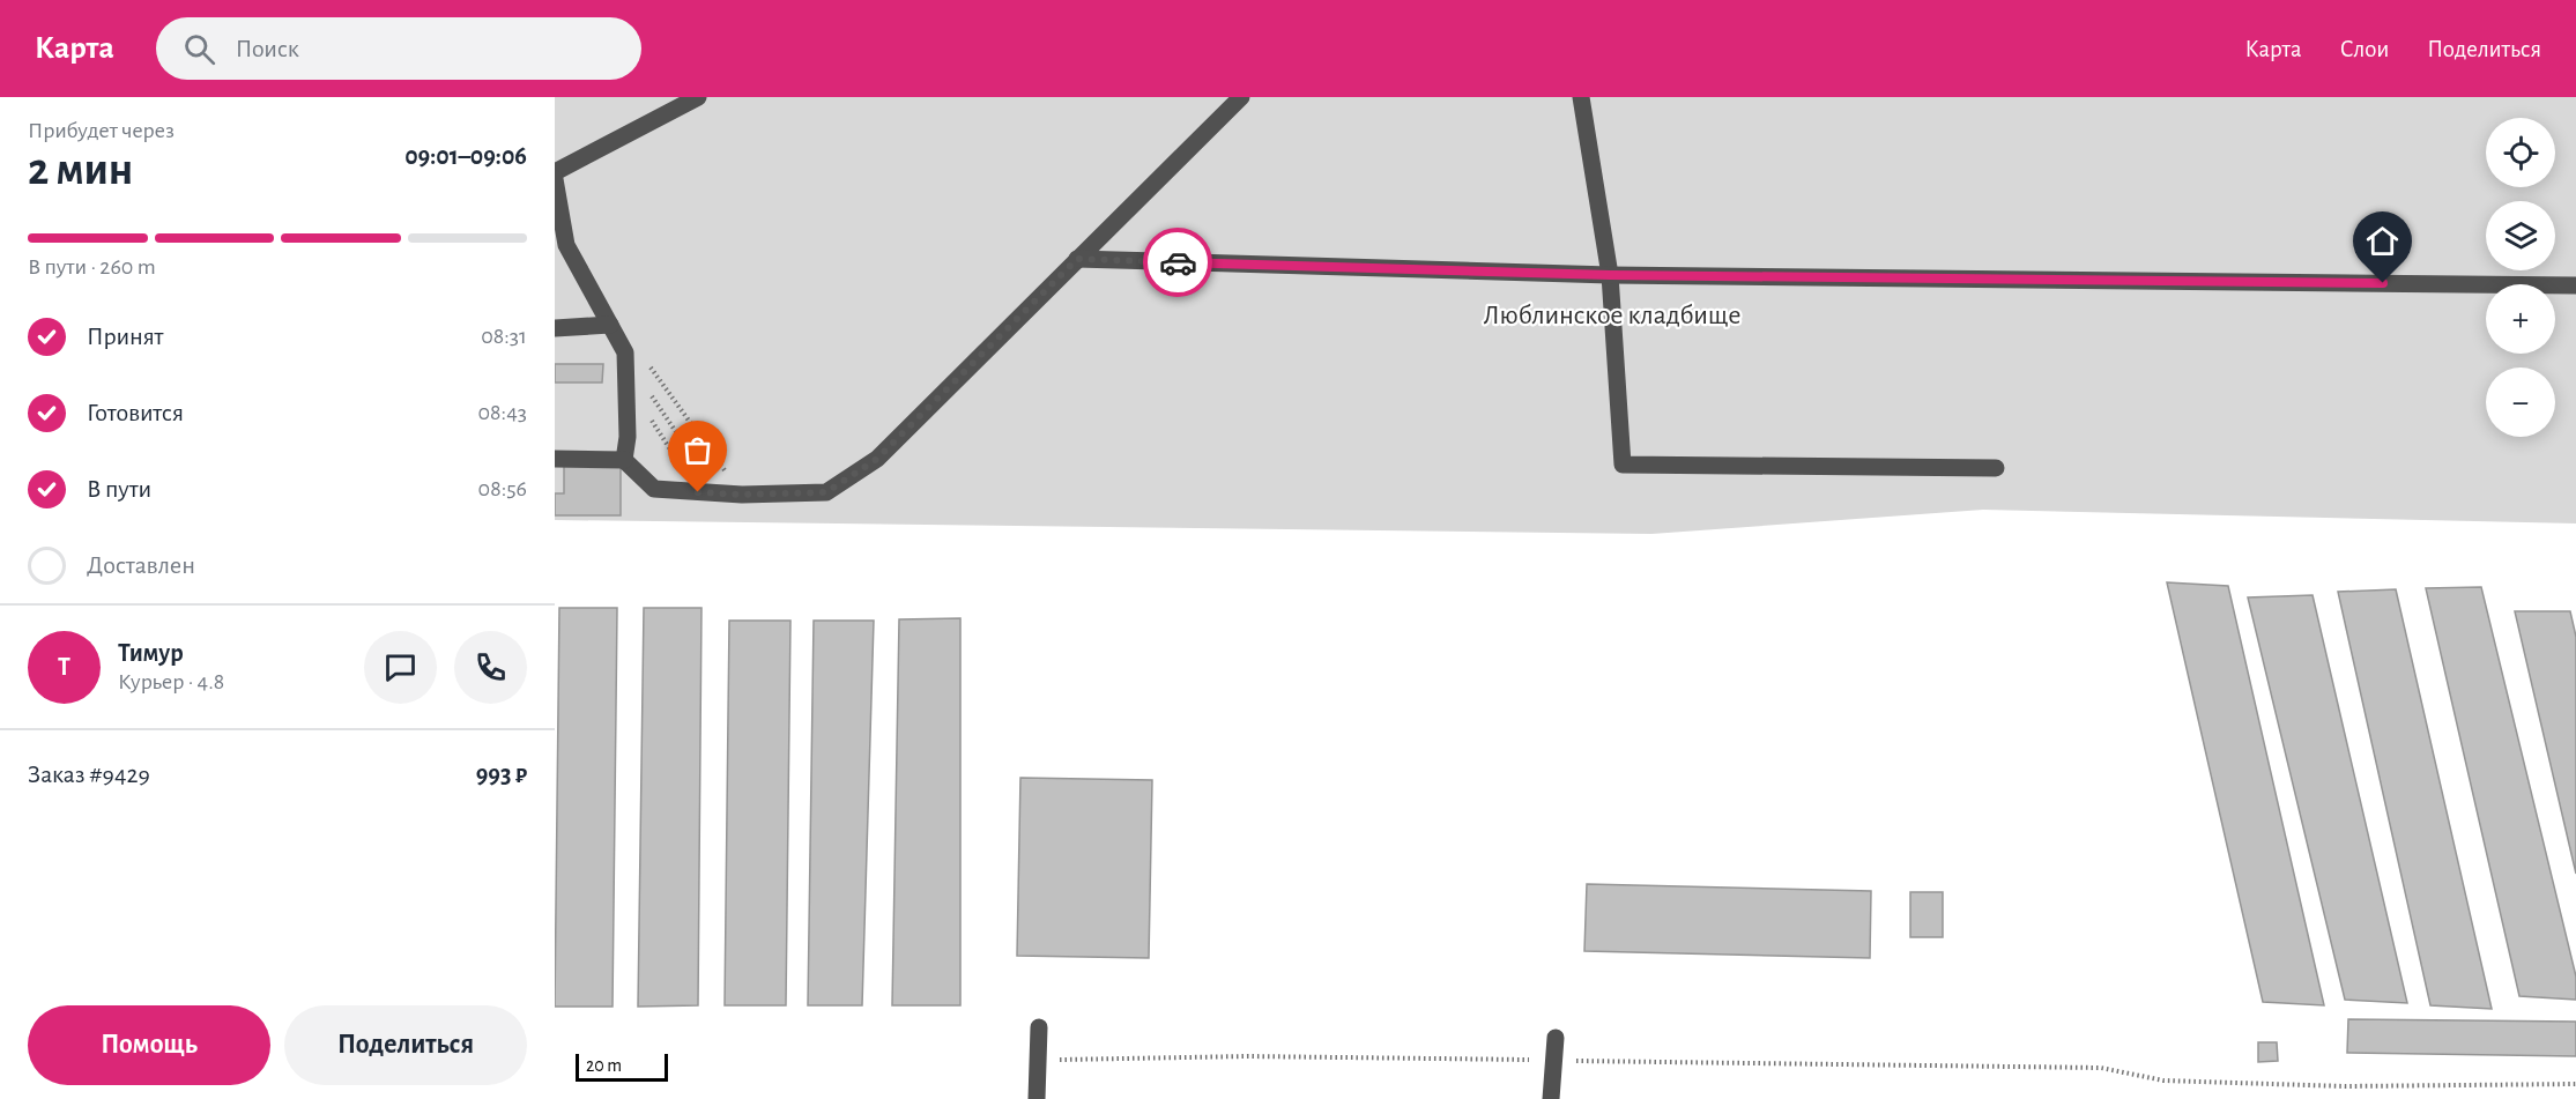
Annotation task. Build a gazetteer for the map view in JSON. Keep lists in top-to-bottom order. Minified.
{"parks":["Люблинское кладбище"],"scale_bar":"20 m","page":{"header":"Карта","search":"Поиск","nav":["Карта","Слои","Поделиться"],"heading":["2 мин","Прибудет через","09:01–09:06"],"panel":["Тимур","Курьер · 4.8","Заказ #9429","993 ₽"],"map_buttons":["+","−"],"bar":"В пути · 260 m","list":[["Принят","08:31"],["Готовится","08:43"],["В пути","08:56"],"Доставлен"],"round":"Т","buttons":["Помощь","Поделиться"],"scale":"20 m"}}
